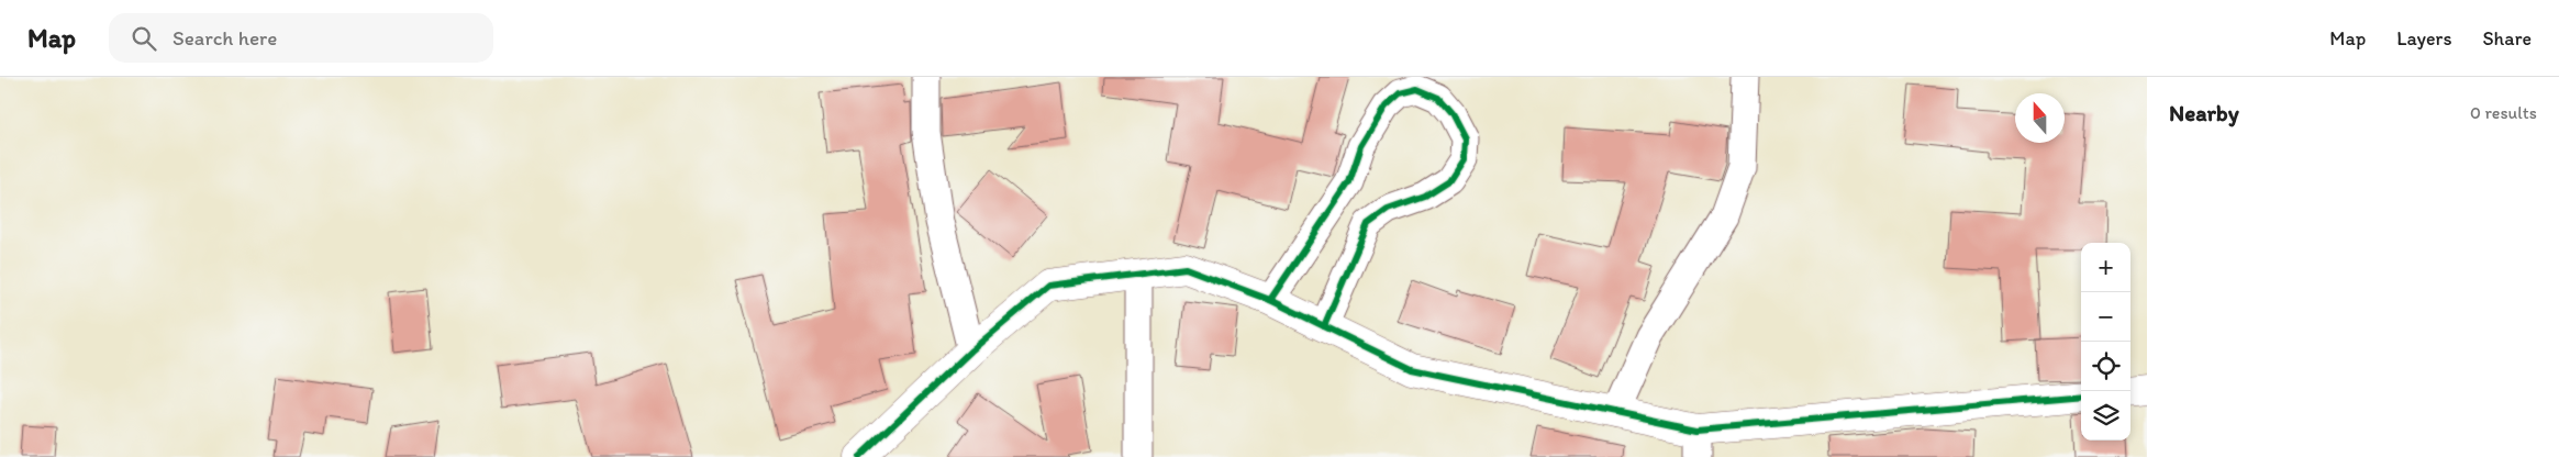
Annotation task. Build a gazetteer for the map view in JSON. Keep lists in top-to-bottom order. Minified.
{"north":"top","page":{"header":"Map","search":"Search here","nav":["Map","Layers","Share"],"heading":["Nearby","0 results"],"map_buttons":["+","−"]}}
